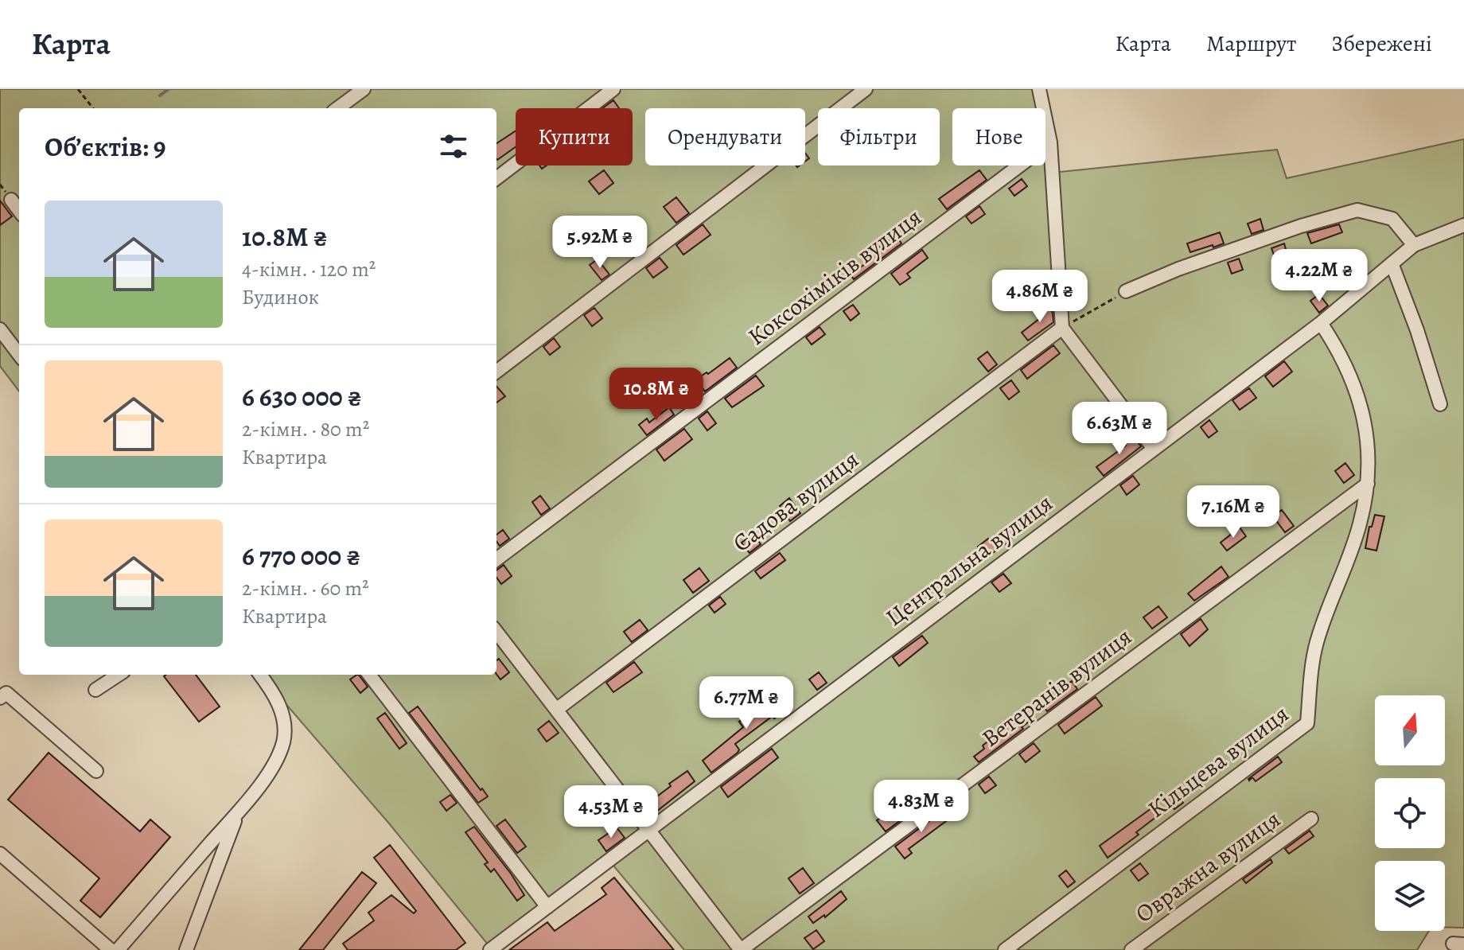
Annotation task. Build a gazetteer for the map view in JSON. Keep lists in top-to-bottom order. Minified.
{"streets":{"street":["Коксохіміків вулиця","Садова вулиця","Центральна вулиця","Ветеранів вулиця","Кільцева вулиця","Овражна вулиця"]},"crossings":[["Центральна вулиця","Кільцева вулиця"],["Ветеранів вулиця","Кільцева вулиця"]],"north":"top","page":{"header":"Карта","nav":["Карта","Маршрут","Збережені"],"chip":["Купити","Орендувати","Фільтри","Нове"],"heading":"Об’єктів: 9","list":[{"name":"10.8M ₴","note":"4-кімн. · 120 m² · Будинок"},{"name":"6 630 000 ₴","note":"2-кімн. · 80 m² · Квартира"},{"name":"6 770 000 ₴","note":"2-кімн. · 60 m² · Квартира"}],"price":["5.92M ₴","4.22M ₴","4.86M ₴","10.8M ₴","6.63M ₴","7.16M ₴","6.77M ₴","4.83M ₴","4.53M ₴"]}}
